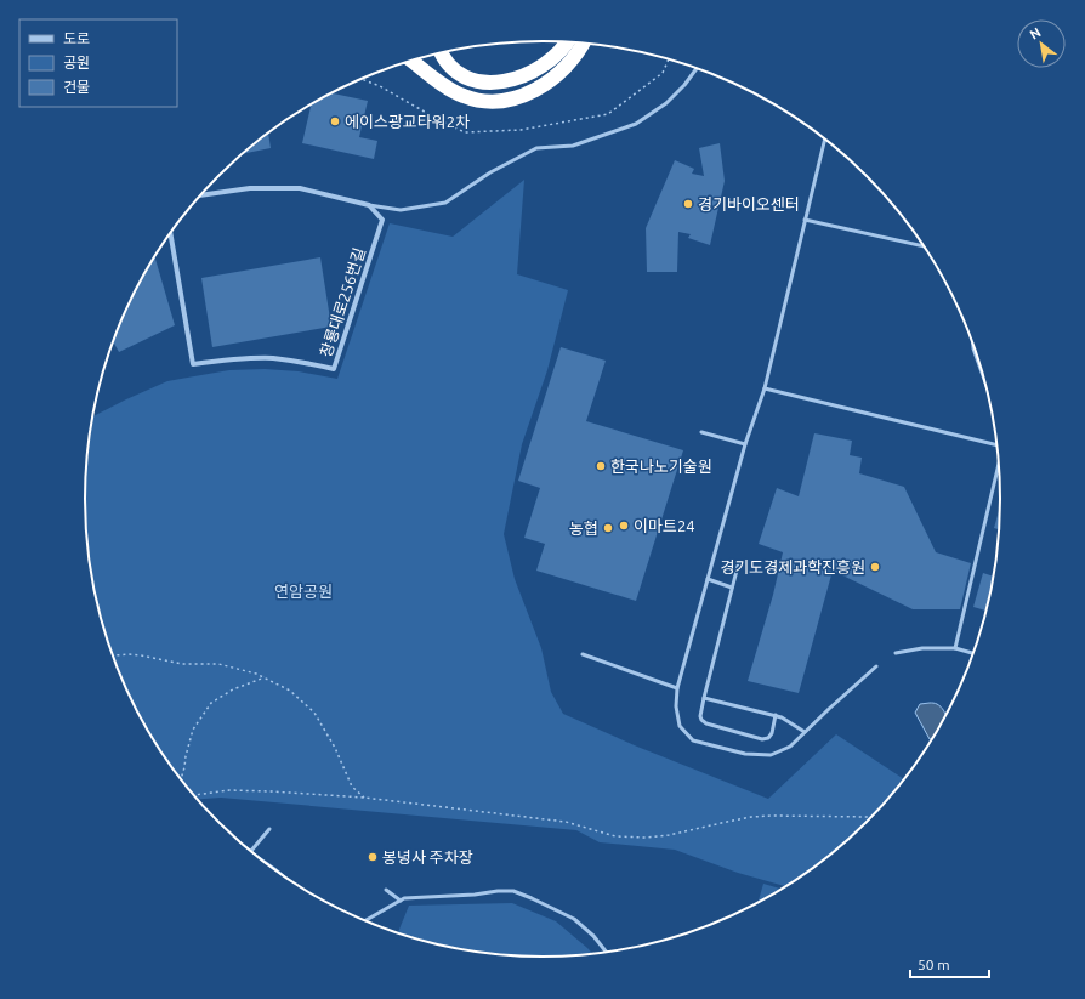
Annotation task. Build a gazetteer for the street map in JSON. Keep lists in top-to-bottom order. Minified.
{"streets":{"street":["창룡대로256번길"]},"parks":["연암공원"],"places":["에이스광교타워2차","경기바이오센터","한국나노기술원","이마트24","농협","경기도경제과학진흥원","봉녕사 주차장"],"legend":["도로","공원","건물"],"scale_bar":"50 m","north":"top left"}
